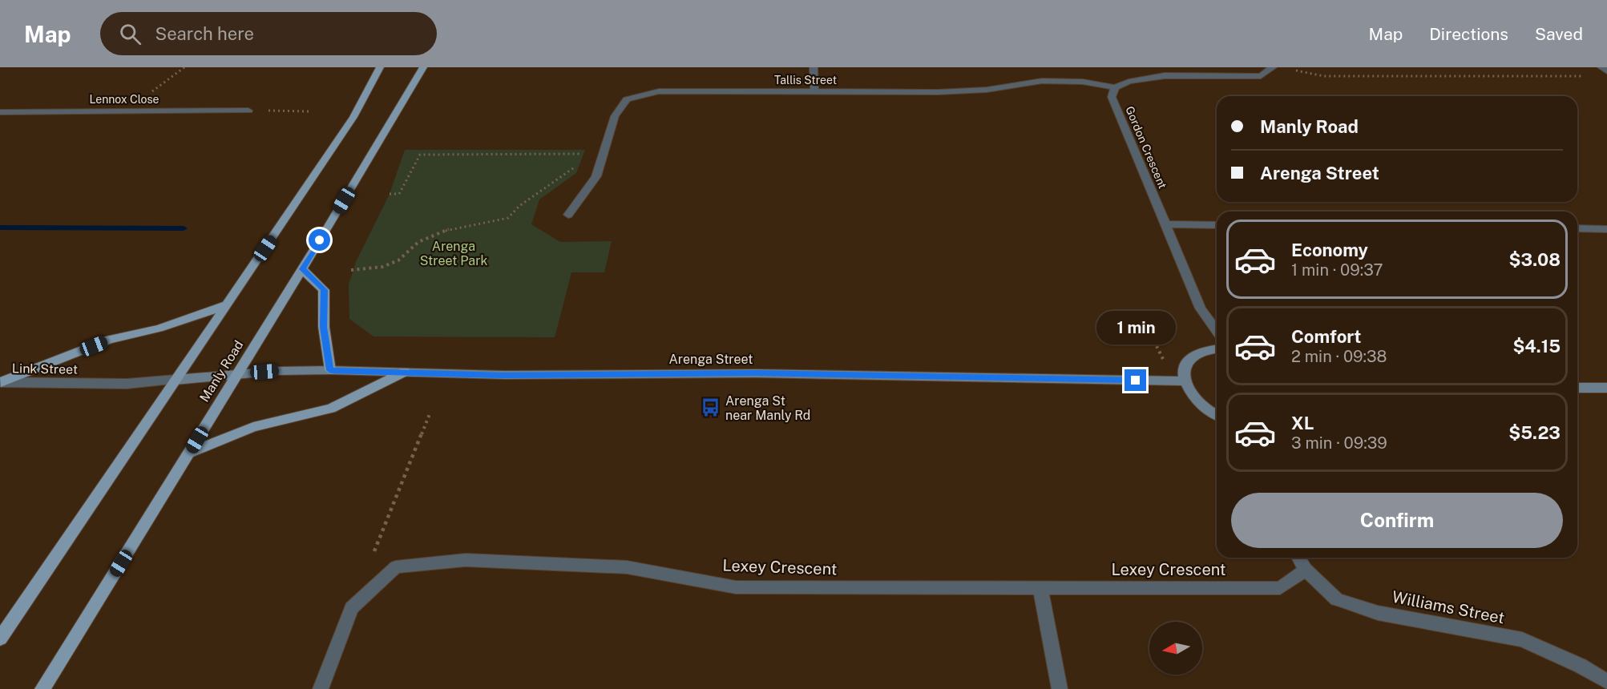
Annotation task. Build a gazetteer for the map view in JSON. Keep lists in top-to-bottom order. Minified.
{"streets":{"main road":["Manly Road"],"street":["Tallis Street","Lennox Close","Gordon Crescent","Arenga Street","Link Street","Lexey Crescent","Williams Street"]},"crossings":[["Tallis Street","Gordon Crescent"],["Arenga Street","Link Street"],["Arenga Street","Manly Road"],["Lexey Crescent","Williams Street"]],"parks":["Arenga Street Park"],"places":{"bus stop":["Arenga St near Manly Rd"]},"north":"left","page":{"header":"Map","search":"Search here","nav":["Map","Directions","Saved"],"banner":["Manly Road","Arenga Street"],"list":[{"name":"Economy","note":"1 min · 09:37","value":"$3.08"},{"name":"Comfort","note":"2 min · 09:38","value":"$4.15"},{"name":"XL","note":"3 min · 09:39","value":"$5.23"}],"bubble":"1 min","buttons":"Confirm"}}
